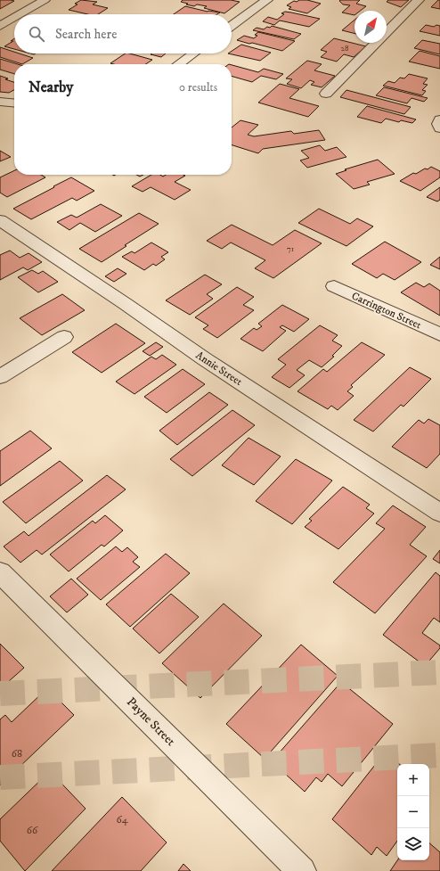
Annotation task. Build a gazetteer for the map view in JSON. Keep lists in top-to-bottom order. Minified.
{"streets":{"street":["Carrington Street","Annie Street","Payne Street"]},"house_numbers":["28","71","68","64","66"],"north":"top right","page":{"search":"Search here","heading":["Nearby","0 results"],"map_buttons":["+","−"]}}
